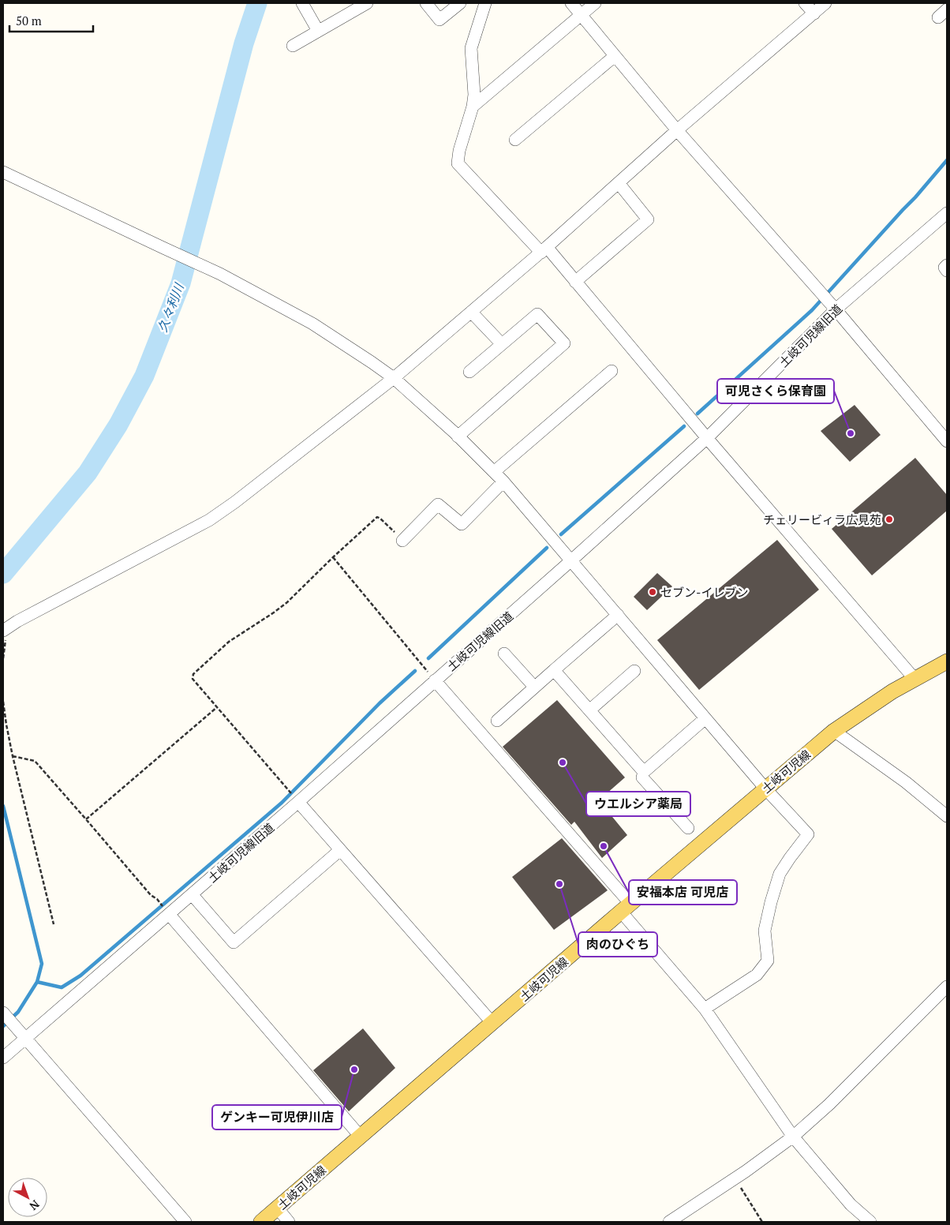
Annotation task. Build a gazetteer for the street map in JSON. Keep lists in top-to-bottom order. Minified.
{"streets":{"main road":["土岐可児線"],"street":["土岐可児線旧道"]},"water":["久々利川"],"places":["可児さくら保育園","チェリービィラ広見苑","セブン-イレブン","ウエルシア薬局","安福本店 可児店","肉のひぐち","ゲンキー可児伊川店"],"scale_bar":"50 m","north":"bottom right"}
